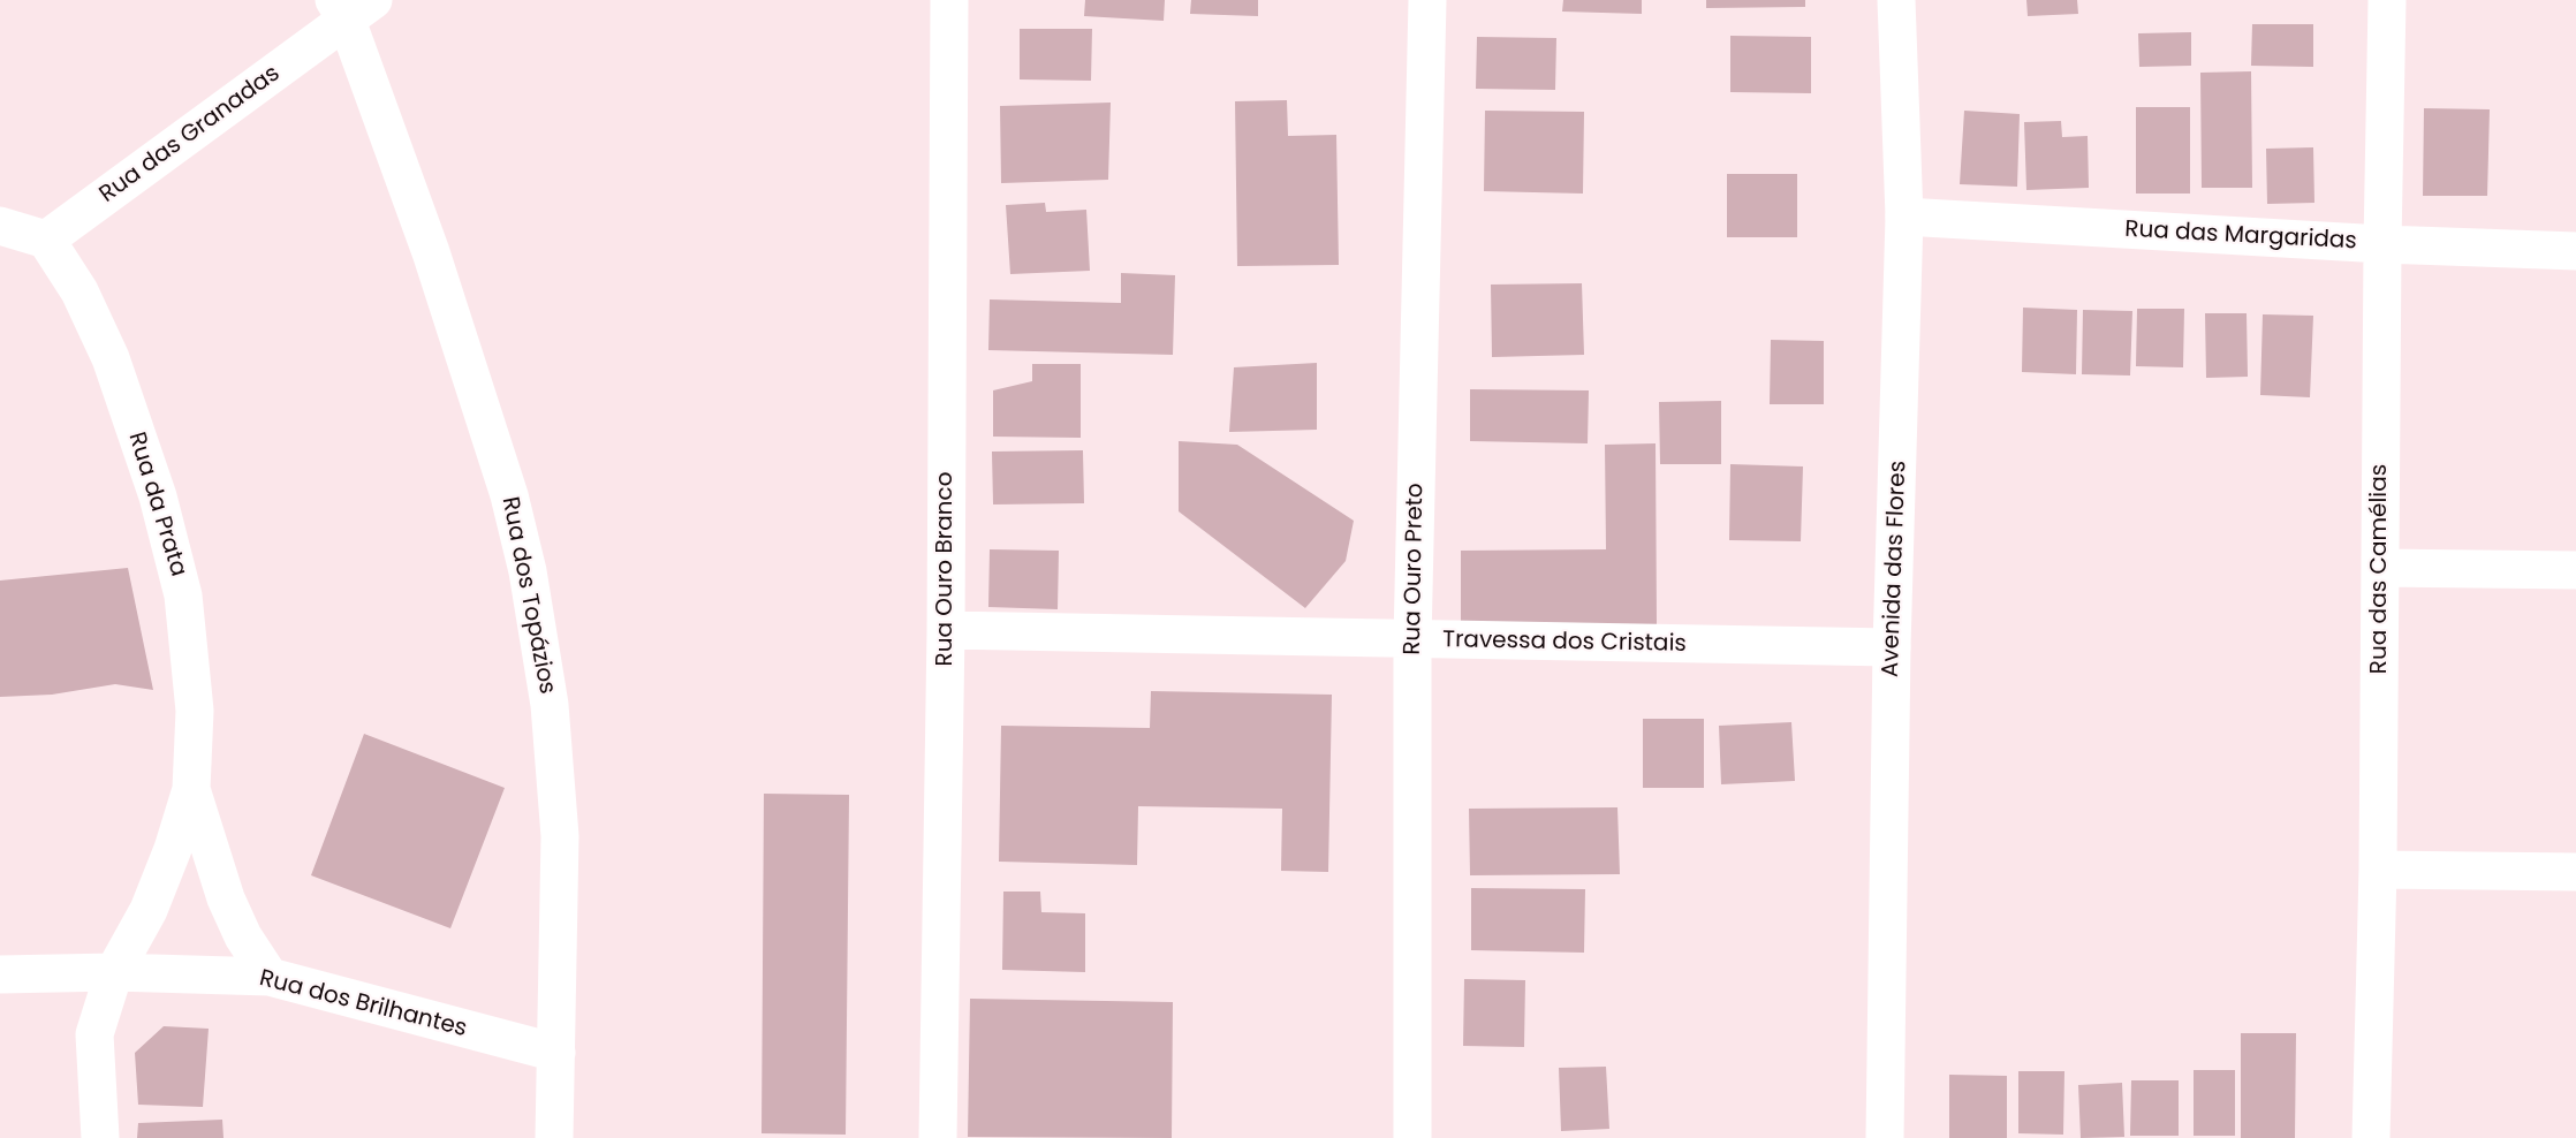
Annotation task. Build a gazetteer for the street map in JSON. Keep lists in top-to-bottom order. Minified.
{"streets":{"street":["Rua das Granadas","Rua das Margaridas","Rua da Prata","Rua Ouro Branco","Rua Ouro Preto","Avenida das Flores","Rua das Camélias","Rua dos Topázios","Travessa dos Cristais","Rua dos Brilhantes"]},"crossings":[["Rua das Granadas","Rua da Prata"],["Rua das Granadas","Rua dos Topázios"],["Rua das Margaridas","Avenida das Flores"],["Rua das Margaridas","Rua das Camélias"],["Rua da Prata","Rua dos Brilhantes"],["Rua Ouro Branco","Travessa dos Cristais"],["Rua Ouro Preto","Travessa dos Cristais"],["Avenida das Flores","Travessa dos Cristais"],["Rua dos Topázios","Rua dos Brilhantes"]]}
